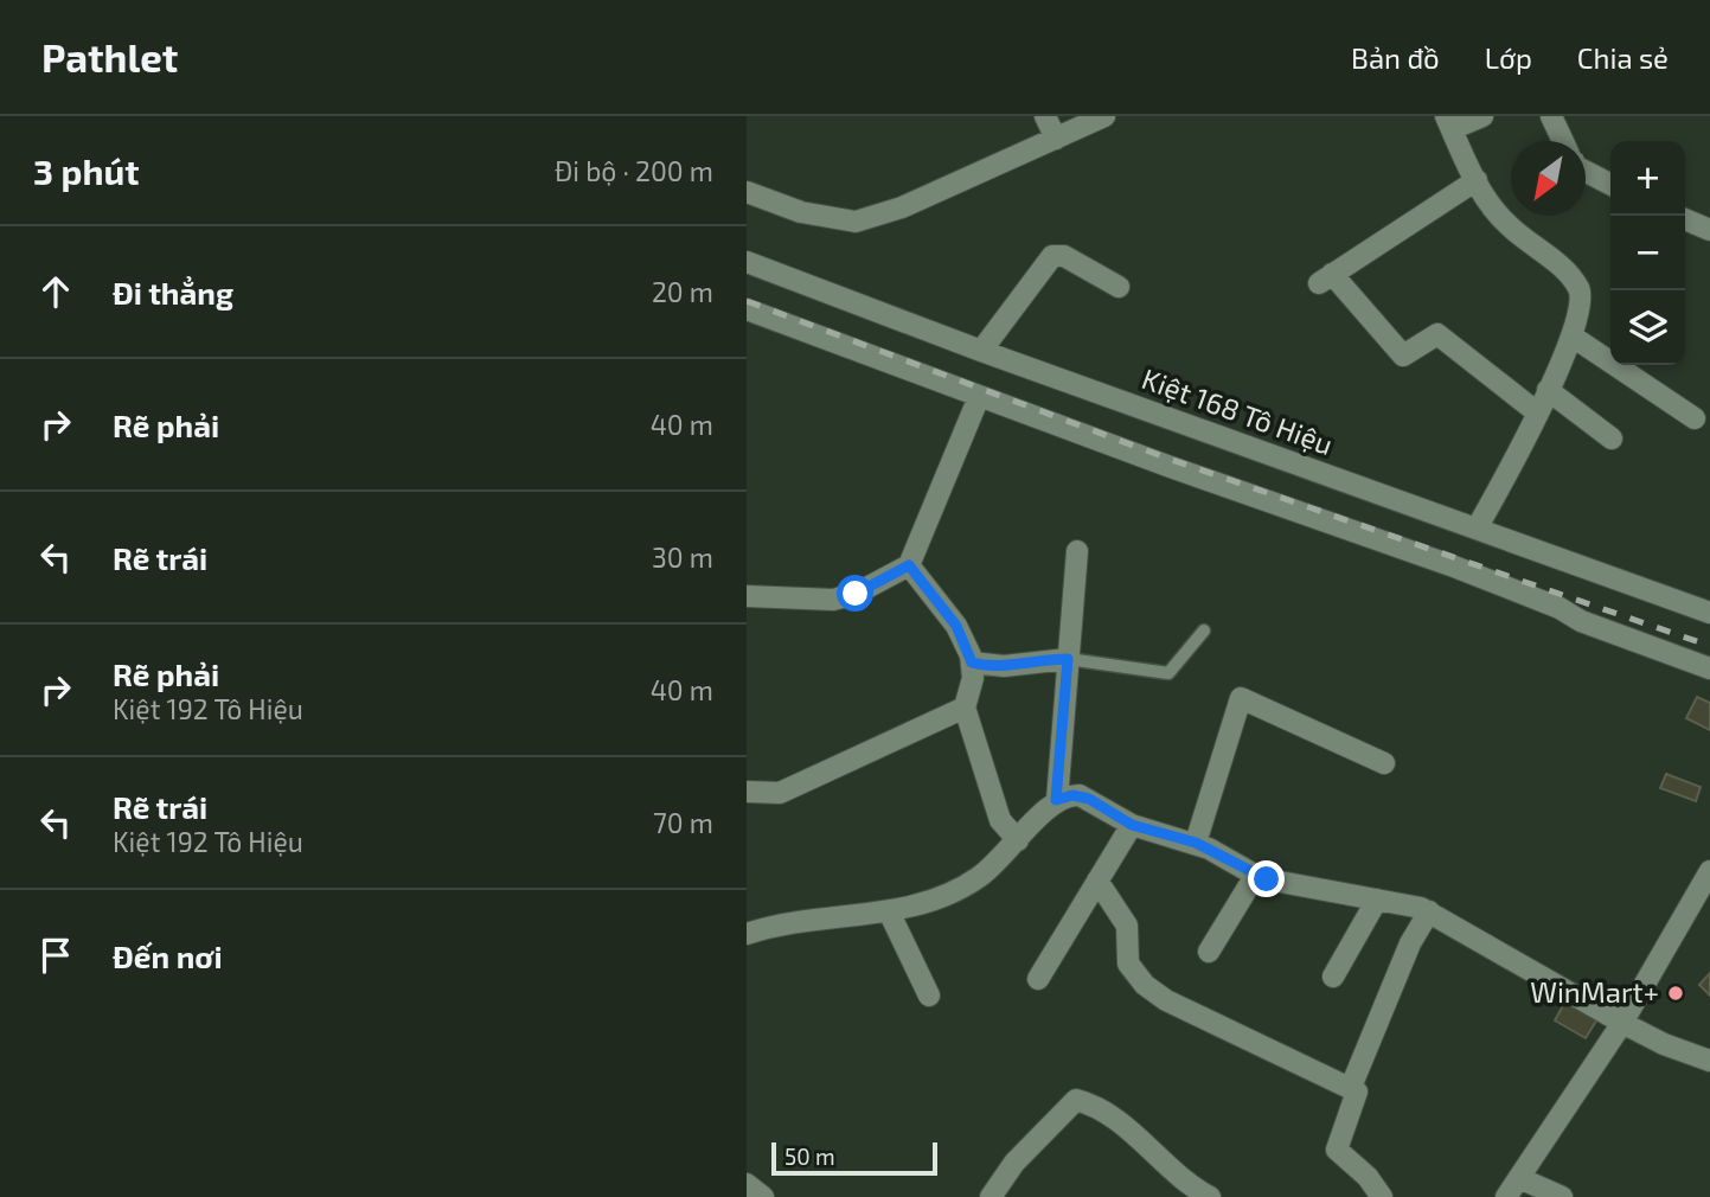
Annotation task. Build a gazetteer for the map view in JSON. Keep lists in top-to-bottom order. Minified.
{"streets":{"street":["Kiệt 168 Tô Hiệu"]},"places":["WinMart+"],"scale_bar":"50 m","north":"bottom left","page":{"header":"Pathlet","nav":["Bản đồ","Lớp","Chia sẻ"],"heading":["3 phút","Đi bộ · 200 m"],"map_buttons":["+","−"],"list":[["Đi thẳng","20 m"],["Rẽ phải","40 m"],["Rẽ trái","30 m"],["Rẽ phải","Kiệt 192 Tô Hiệu","40 m"],["Rẽ trái","Kiệt 192 Tô Hiệu","70 m"],"Đến nơi"],"scale":"50 m"}}
